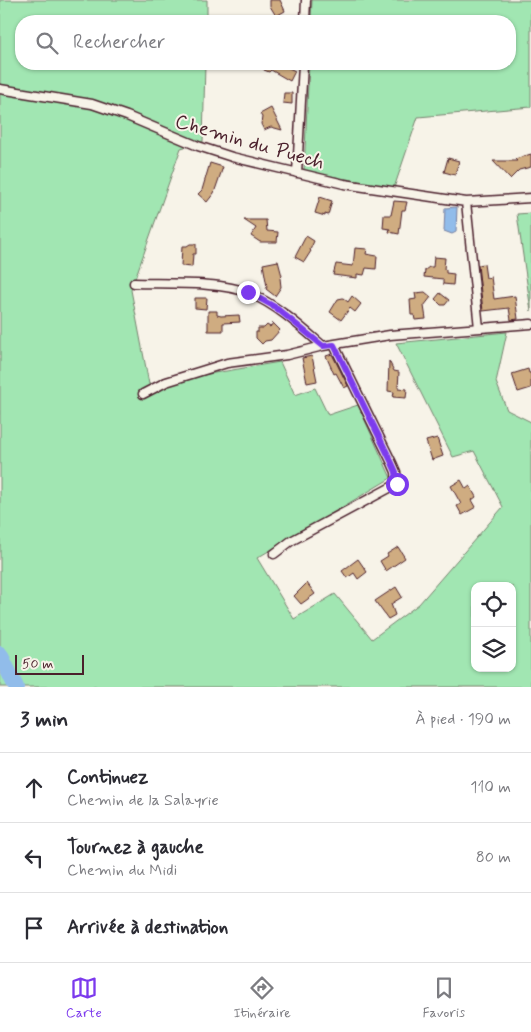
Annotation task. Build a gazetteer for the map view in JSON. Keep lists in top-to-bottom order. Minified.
{"streets":{"street":["Chemin du Puech"]},"scale_bar":"50 m","page":{"search":"Rechercher","scale":"50 m","heading":["3 min","À pied · 190 m"],"list":[["Continuez","Chemin de la Salayrie","110 m"],["Tournez à gauche","Chemin du Midi","80 m"],"Arrivée à destination"],"nav":["Carte","Itinéraire","Favoris"]}}
